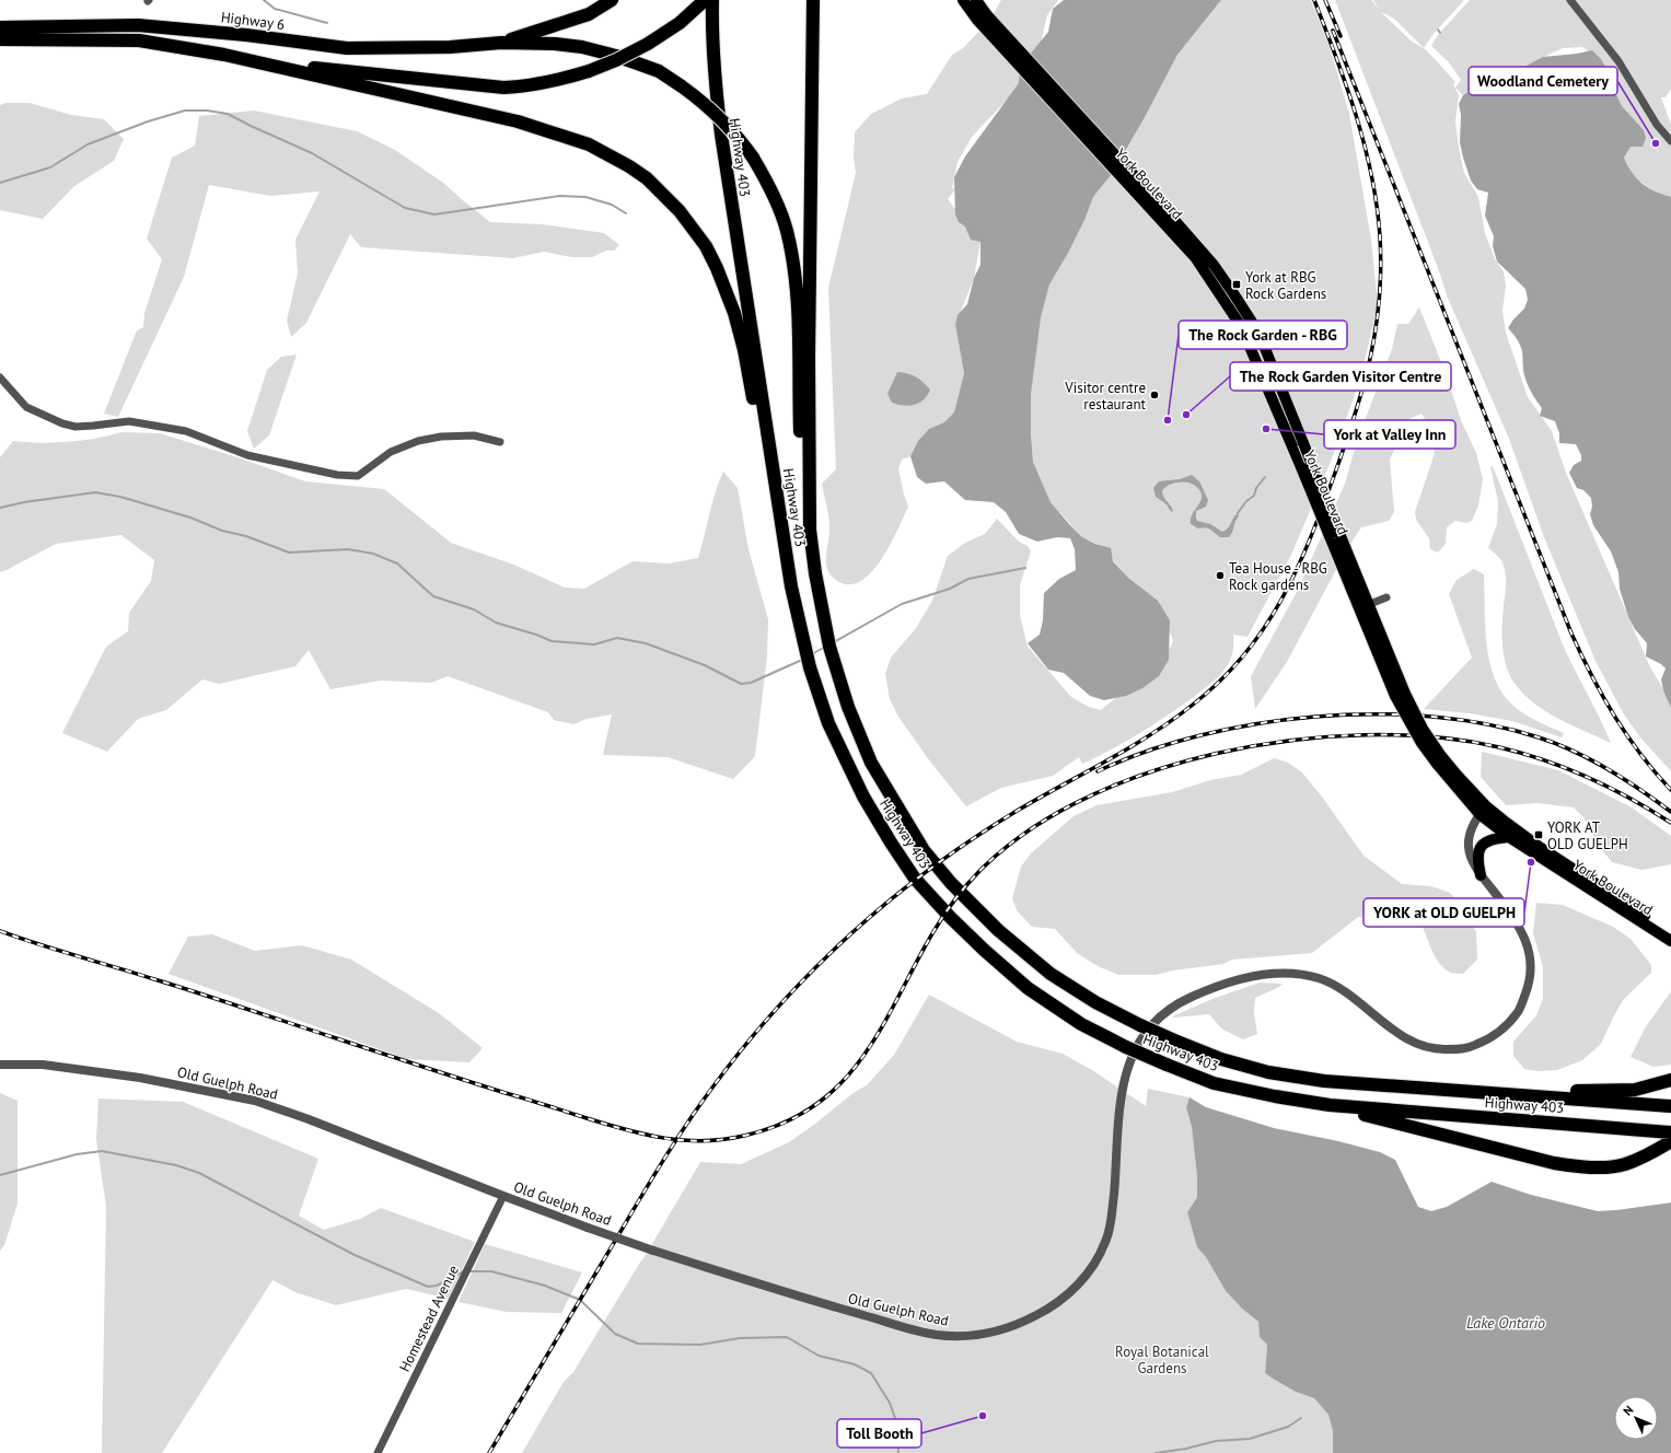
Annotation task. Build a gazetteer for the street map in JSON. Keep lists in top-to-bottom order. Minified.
{"streets":{"highway":["Highway 6","Highway 403"],"main road":["York Boulevard"],"street":["Old Guelph Road","Homestead Avenue"]},"crossings":[["York Boulevard","Old Guelph Road"],["Old Guelph Road","Homestead Avenue"]],"water":["Lake Ontario"],"parks":["Royal Botanical Gardens"],"places":{"other":["Woodland Cemetery","Visitor centre restaurant","The Rock Garden Visitor Centre","The Rock Garden - RBG","York at Valley Inn","Tea House - RBG Rock gardens","YORK at OLD GUELPH","Toll Booth"],"transit":["York at RBG Rock Gardens","YORK AT OLD GUELPH"]},"north":"top left"}
